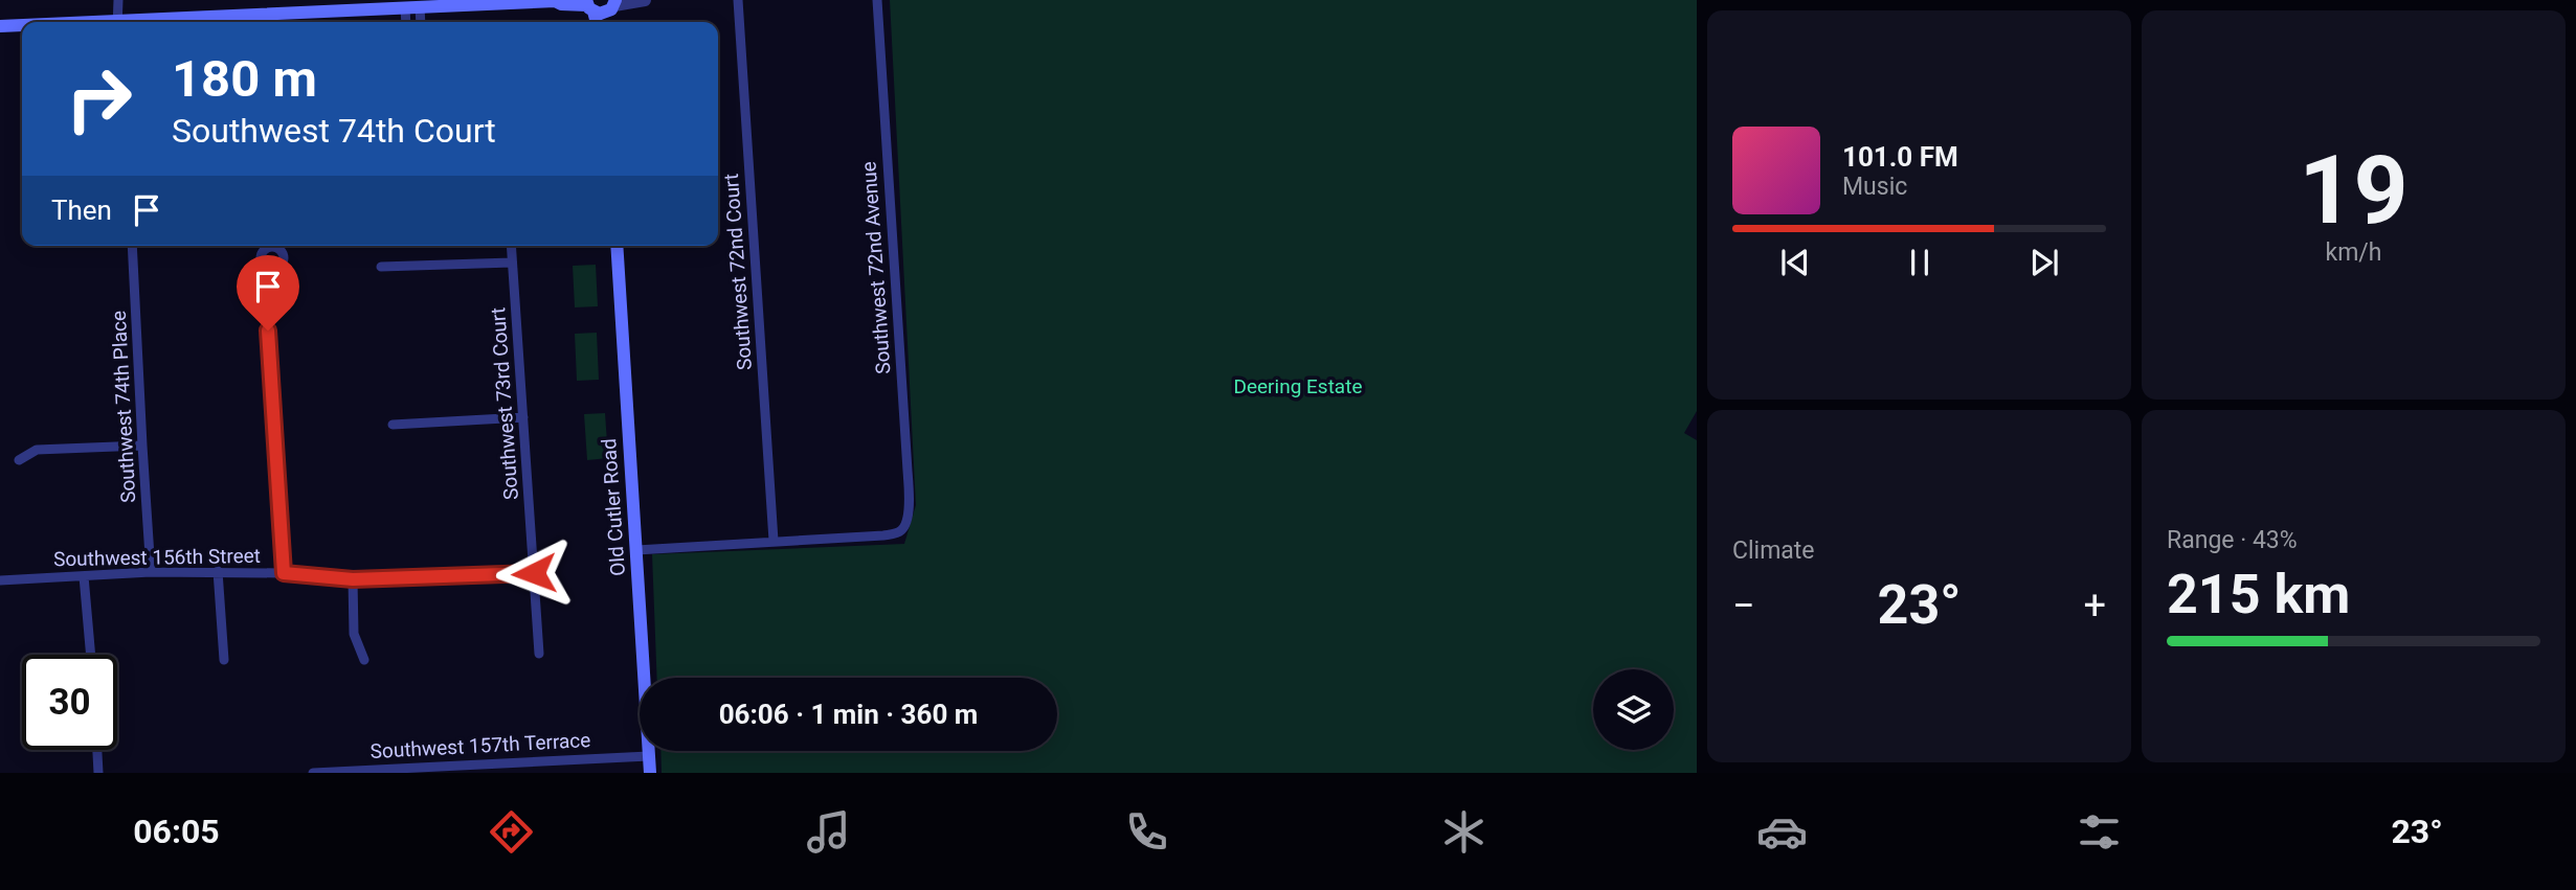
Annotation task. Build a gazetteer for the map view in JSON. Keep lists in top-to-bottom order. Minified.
{"streets":{"main road":["Old Cutler Road"],"street":["Southwest 72nd Avenue","Southwest 72nd Court","Southwest 73rd Court","Southwest 74th Place","Southwest 156th Street","Southwest 157th Terrace"]},"crossings":[["Southwest 72nd Avenue","Southwest 72nd Court"],["Southwest 73rd Court","Southwest 156th Street"],["Southwest 74th Place","Southwest 156th Street"],["Old Cutler Road","Southwest 157th Terrace"]],"parks":["Deering Estate"],"page":{"tile":[["19","km/h"],"Climate",["Range · 43%","215 km"]],"turn":["180 m","Southwest 74th Court"],"song":["101.0 FM","Music"],"then":"Then","heat":["−","23°","+"],"limit":"30","trip":"06:06 · 1 min · 360 m","tabs":["06:05","23°"]}}
